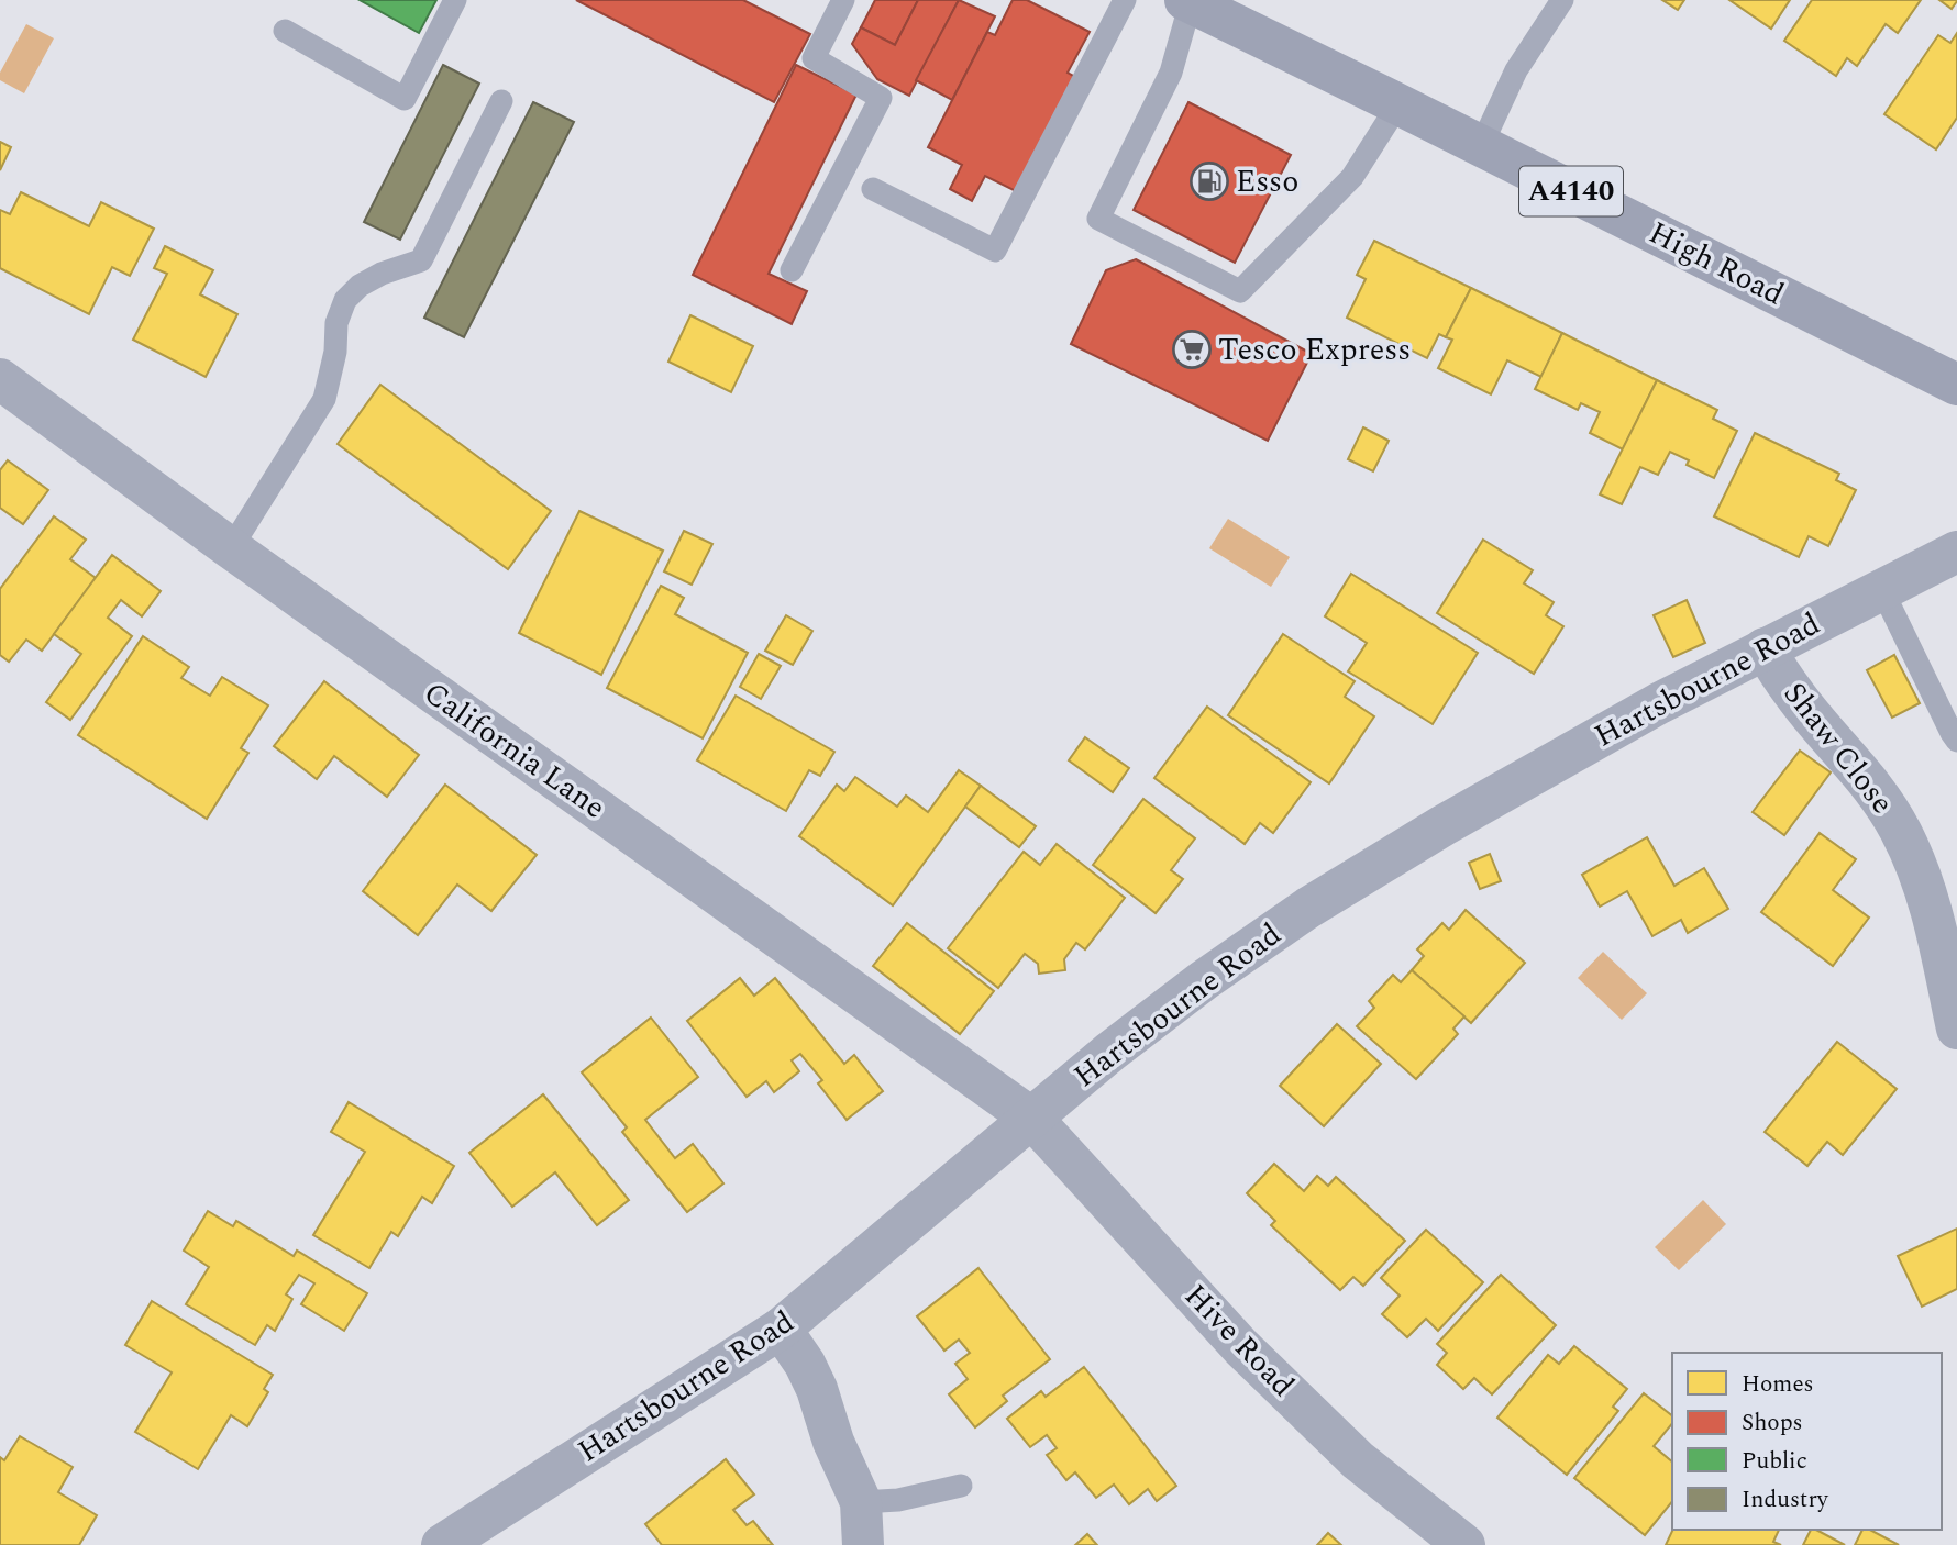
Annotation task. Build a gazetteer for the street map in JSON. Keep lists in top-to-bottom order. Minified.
{"streets":{"main road":["A4140","High Road"],"street":["Hartsbourne Road","Shaw Close","California Lane","Hive Road"]},"crossings":[["Hartsbourne Road","Shaw Close"],["Hartsbourne Road","California Lane"],["Hartsbourne Road","Hive Road"],["California Lane","Hive Road"]],"places":{"fuel station":["Esso"],"supermarket":["Tesco Express"]},"legend":["Homes","Shops","Public","Industry"]}
